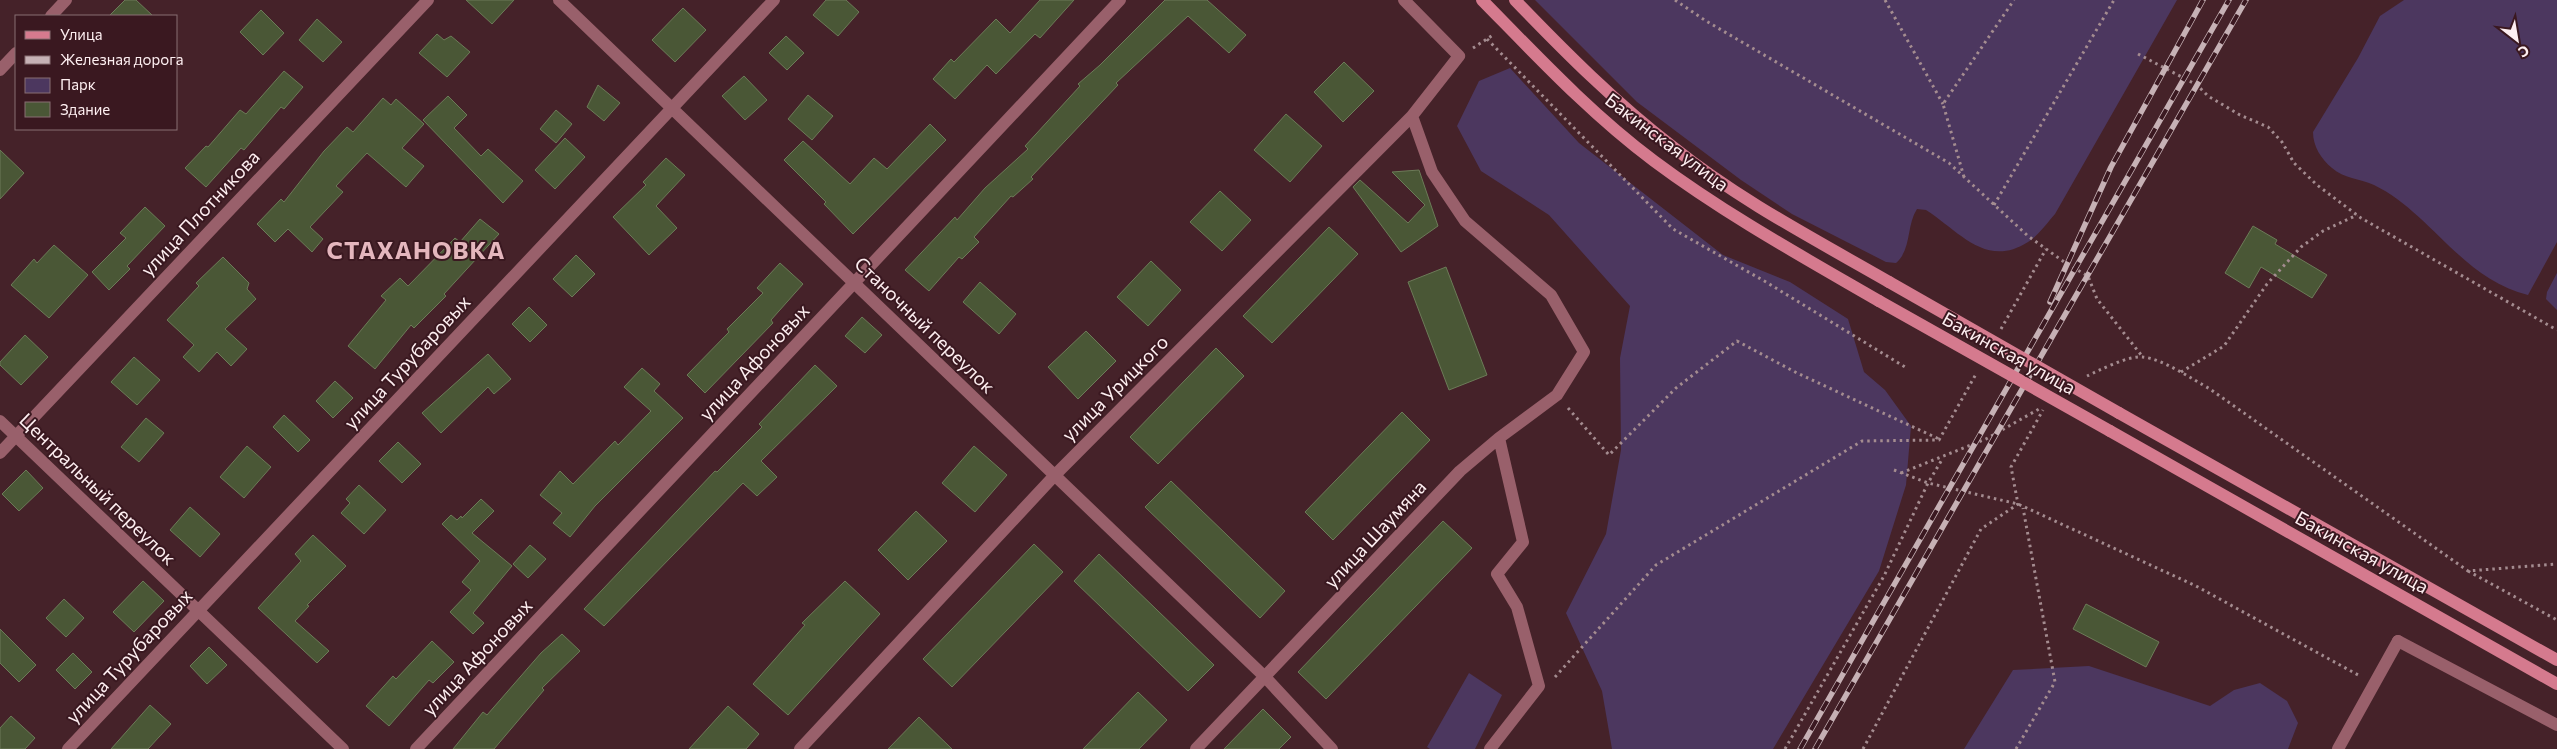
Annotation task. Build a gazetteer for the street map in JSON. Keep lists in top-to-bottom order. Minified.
{"streets":{"main road":["Бакинская улица"],"street":["улица Плотникова","Станочный переулок","улица Турубаровых","улица Афоновых","улица Урицкого","Центральный переулок","улица Шаумяна"]},"crossings":[["улица Плотникова","Центральный переулок"],["Станочный переулок","улица Турубаровых"],["Станочный переулок","улица Афоновых"],["Станочный переулок","улица Урицкого"],["Станочный переулок","улица Шаумяна"],["улица Турубаровых","Центральный переулок"],["улица Урицкого","улица Шаумяна"]],"districts":["СТАХАНОВКА"],"legend":["Улица","Железная дорога","Парк","Здание"],"north":"bottom right"}
